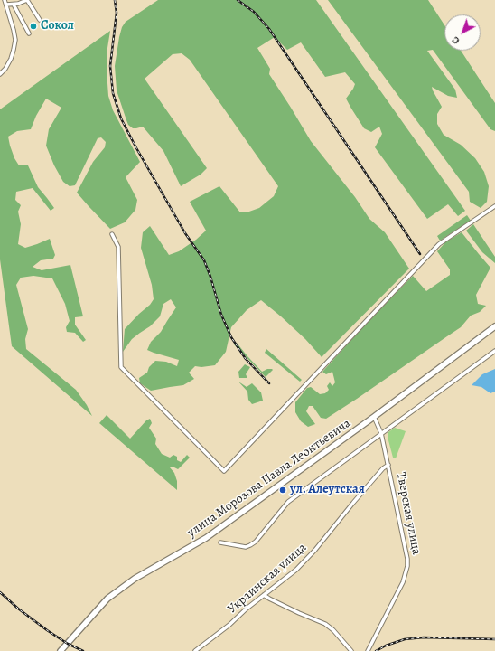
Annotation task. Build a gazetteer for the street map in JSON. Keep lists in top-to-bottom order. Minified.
{"streets":{"main road":["улица Морозова Павла Леонтьевича"],"street":["Тверская улица","Украинская улица"]},"crossings":[["улица Морозова Павла Леонтьевича","Тверская улица"],["Тверская улица","Украинская улица"]],"places":["Сокол","ул. Алеутская"],"north":"bottom left"}
